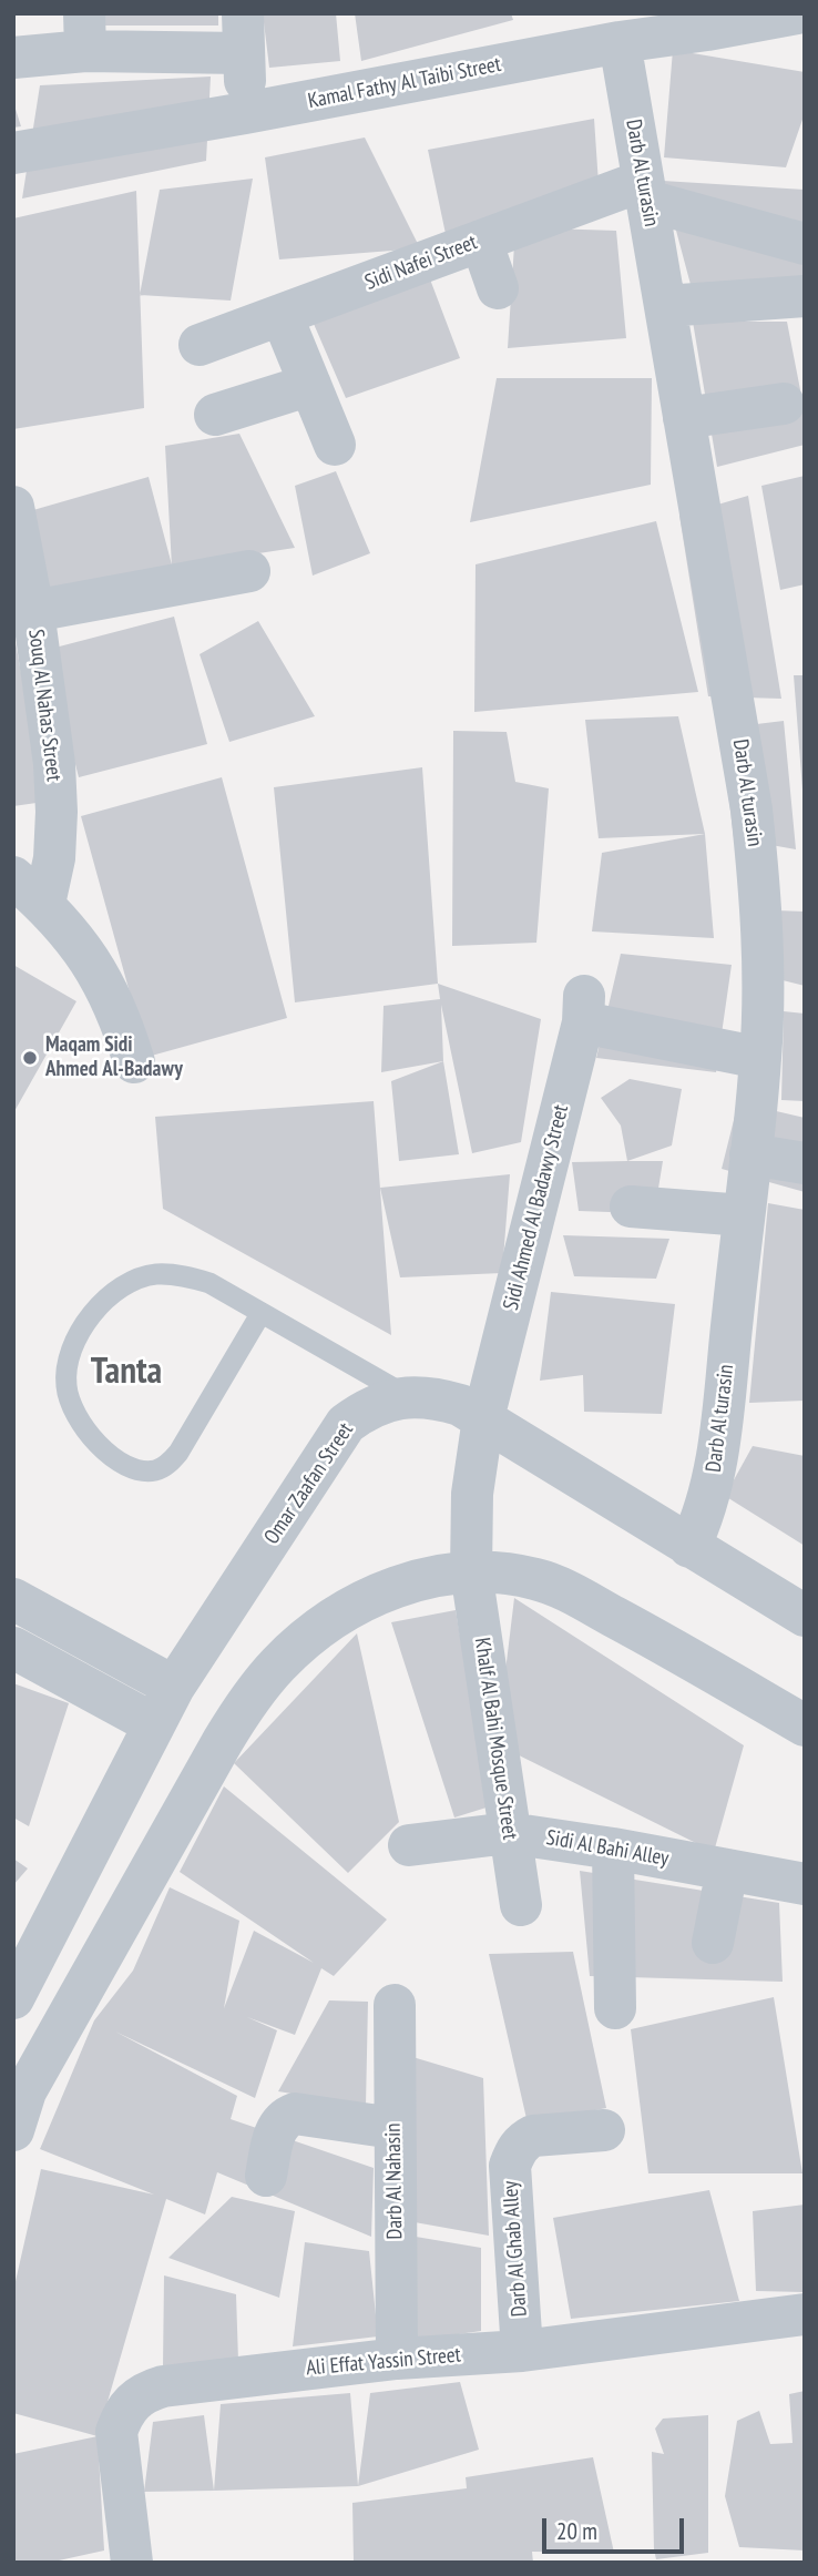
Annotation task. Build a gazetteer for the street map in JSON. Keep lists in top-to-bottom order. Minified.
{"streets":{"street":["Kamal Fathy Al Taibi Street","Darb Al turasin","Sidi Nafei Street","Souq Al Nahas Street","Sidi Ahmed Al Badawy Street","Omar Zaafan Street","Khalf Al Bahi Mosque Street","Sidi Al Bahi Alley","Darb Al Nahasin","Darb Al Ghab Alley","Ali Effat Yassin Street"]},"crossings":[["Kamal Fathy Al Taibi Street","Darb Al turasin"],["Darb Al turasin","Sidi Nafei Street"],["Darb Al turasin","Sidi Ahmed Al Badawy Street"],["Darb Al turasin","Omar Zaafan Street"],["Sidi Ahmed Al Badawy Street","Omar Zaafan Street"],["Sidi Ahmed Al Badawy Street","Khalf Al Bahi Mosque Street"],["Khalf Al Bahi Mosque Street","Sidi Al Bahi Alley"],["Darb Al Nahasin","Ali Effat Yassin Street"],["Darb Al Ghab Alley","Ali Effat Yassin Street"]],"districts":["Tanta"],"places":["Maqam Sidi Ahmed Al-Badawy"],"scale_bar":"20 m"}
